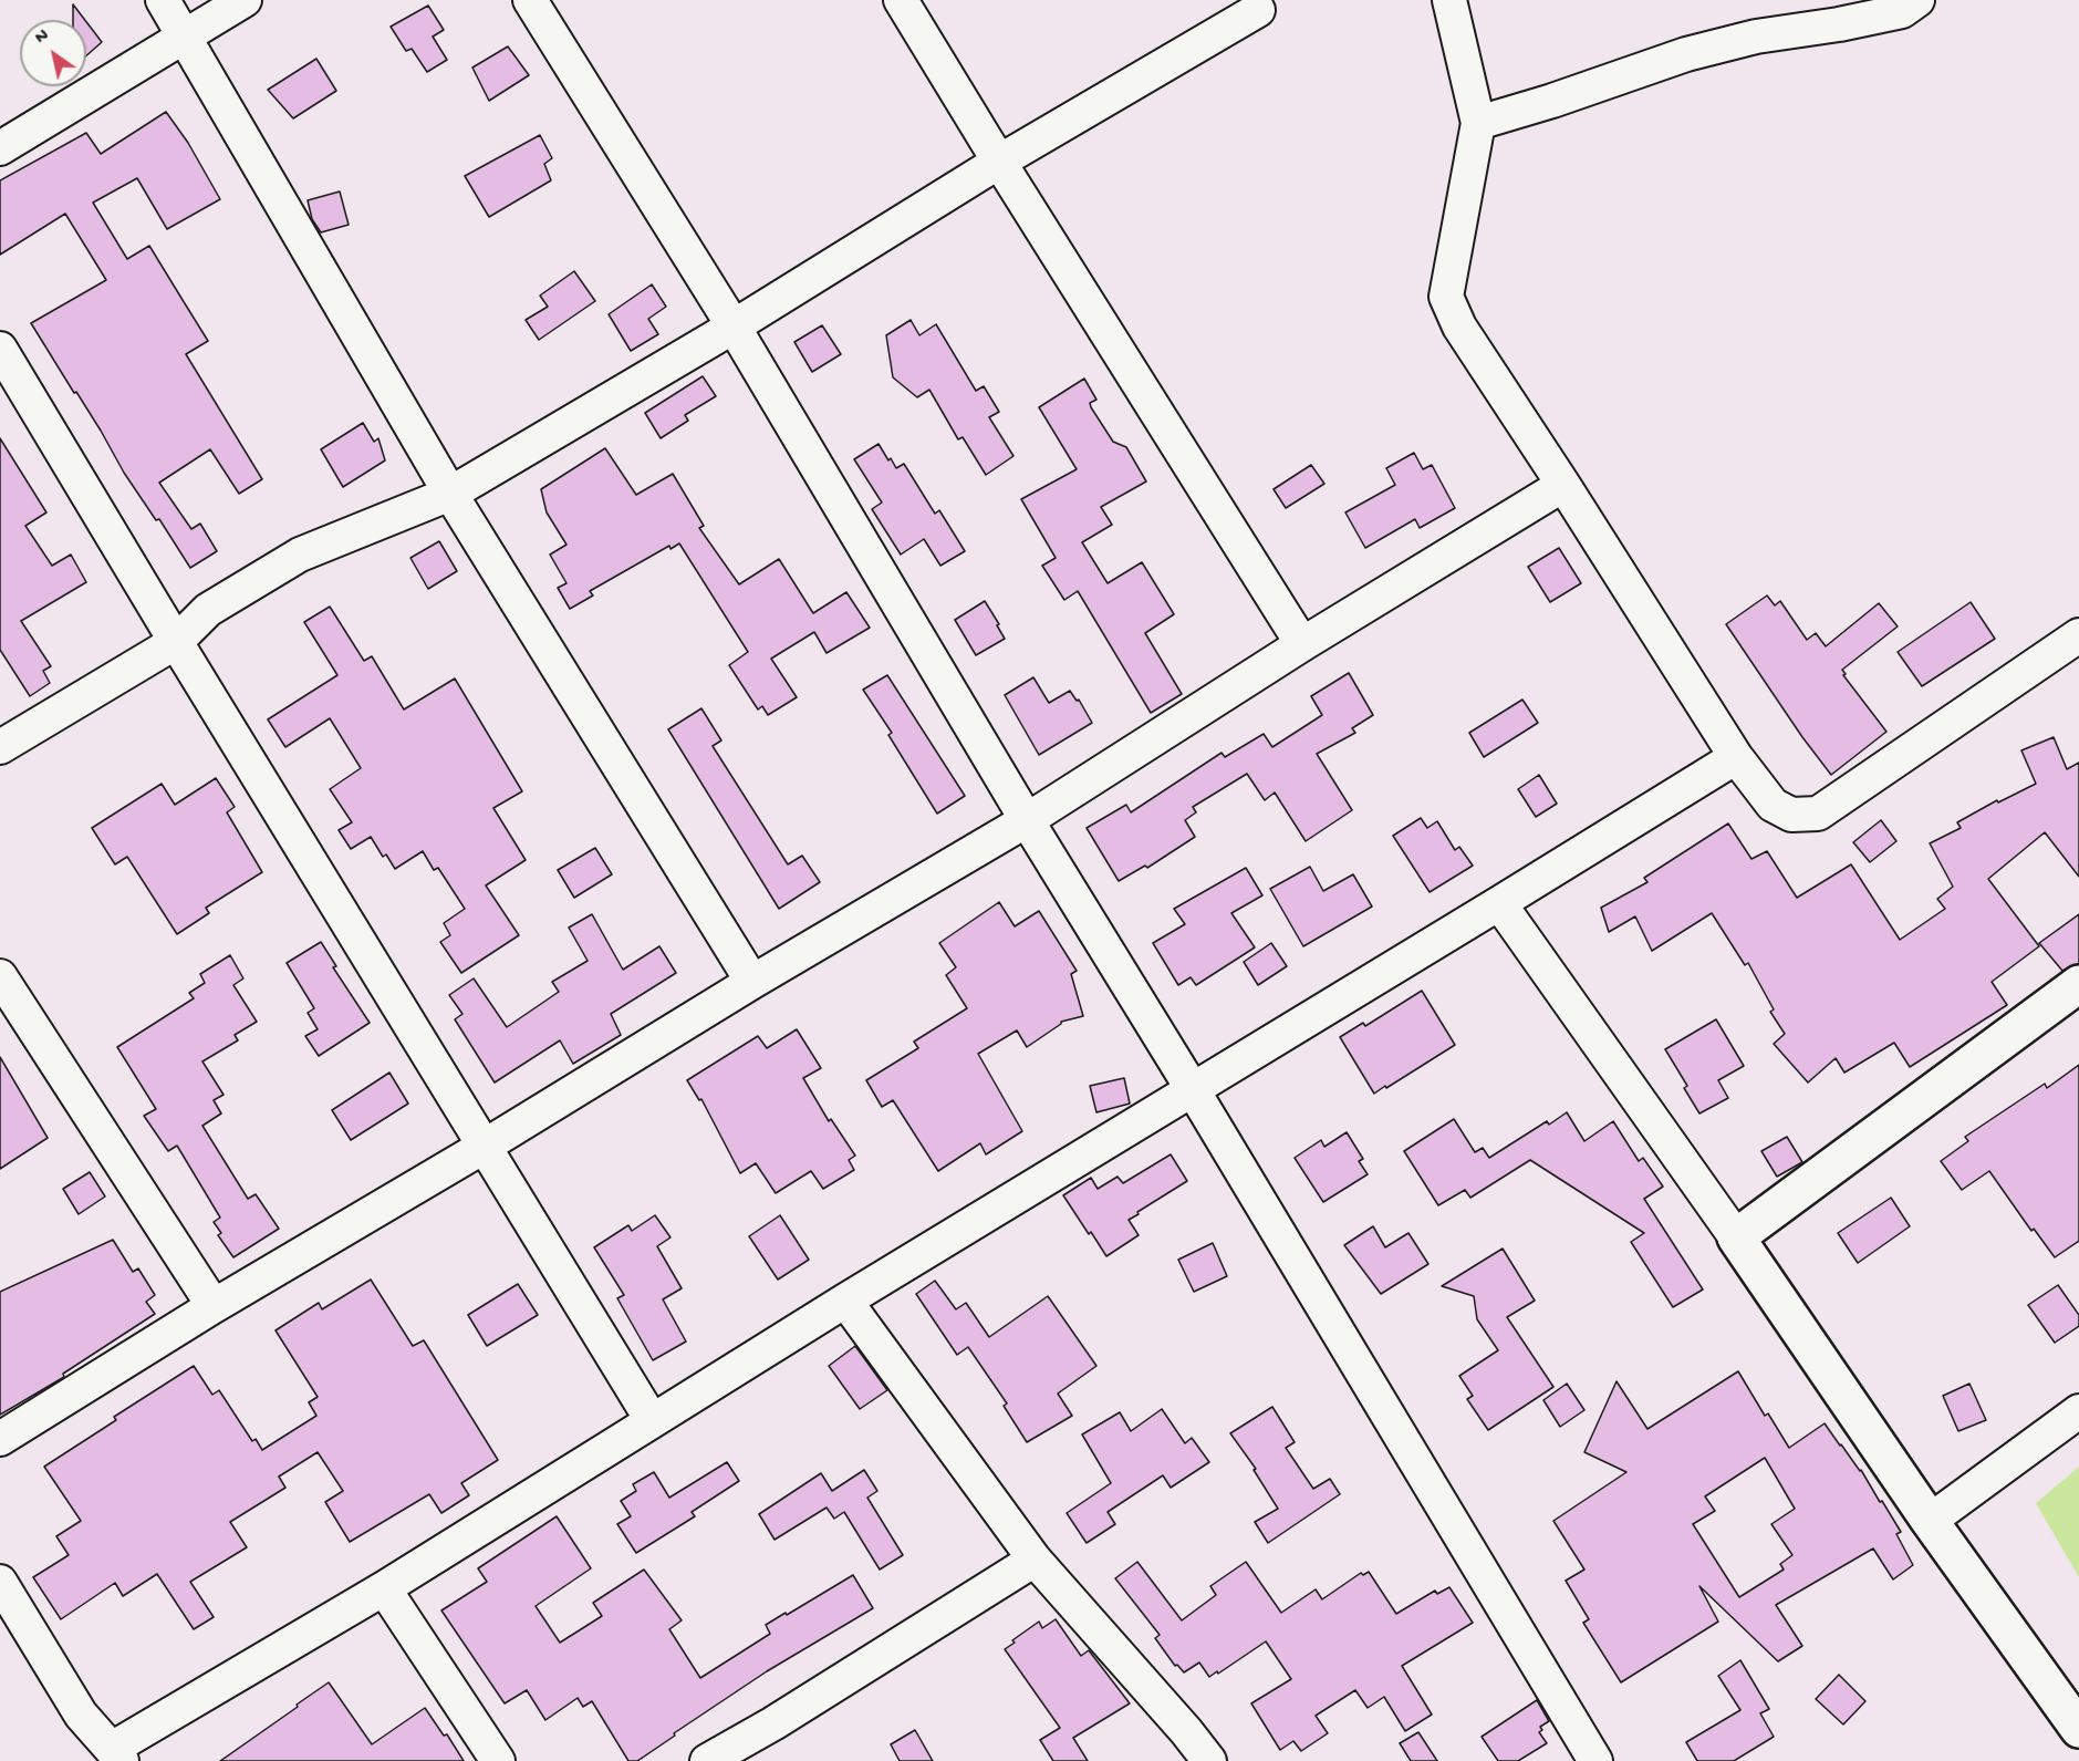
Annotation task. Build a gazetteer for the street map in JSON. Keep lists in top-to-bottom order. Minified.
{"north":"top left"}
